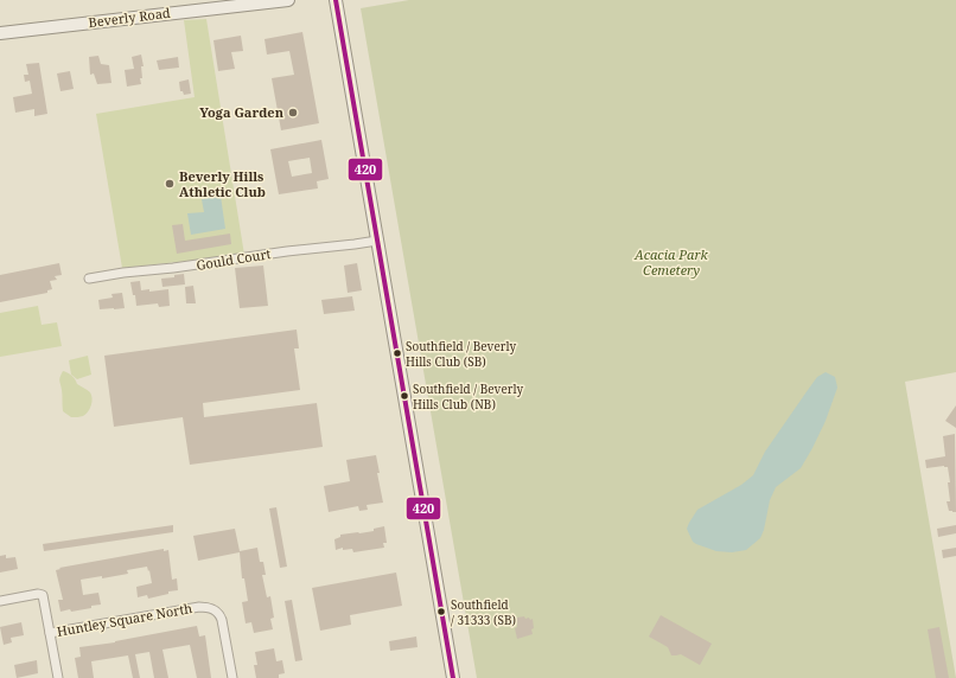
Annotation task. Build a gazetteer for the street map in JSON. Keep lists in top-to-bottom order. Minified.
{"streets":{"main road":["Beverly Road"],"street":["Gould Court","Huntley Square North"]},"parks":["Acacia Park Cemetery"],"places":["Yoga Garden","Beverly Hills Athletic Club","Southfield / Beverly Hills Club (SB)","Southfield / Beverly Hills Club (NB)","Southfield / 31333 (SB)"],"lines":["transit line 420"]}
